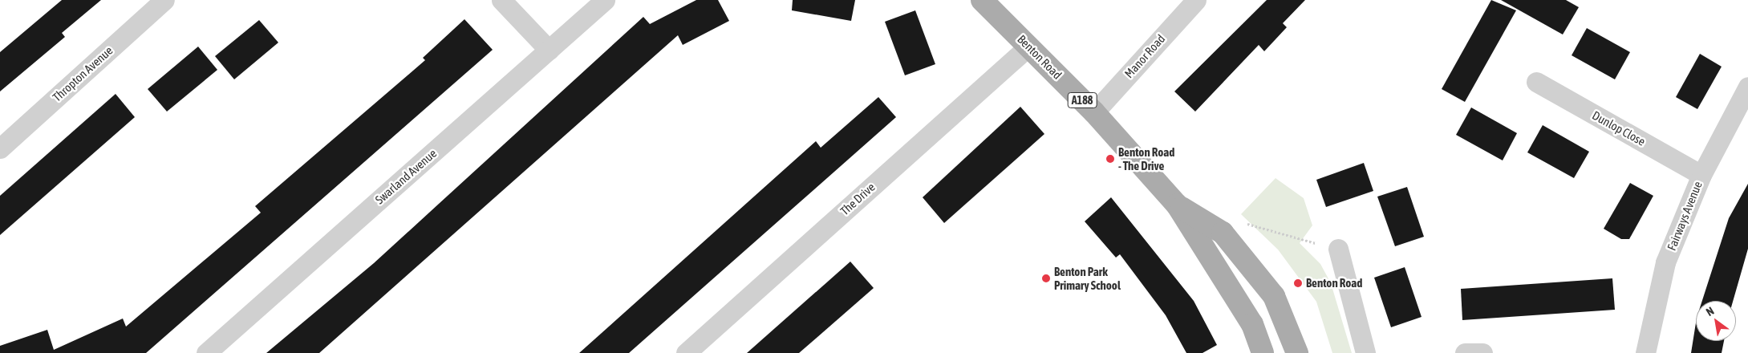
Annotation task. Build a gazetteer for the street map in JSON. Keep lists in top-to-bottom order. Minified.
{"streets":{"main road":["Benton Road","A188"],"street":["Manor Road","Thropton Avenue","Dunlop Close","Swarland Avenue","The Drive","Fairways Avenue"]},"crossings":[["Manor Road","Benton Road"],["Benton Road","The Drive"],["Dunlop Close","Fairways Avenue"]],"places":["Benton Road - The Drive","Benton Park Primary School","Benton Road"],"north":"top left"}
